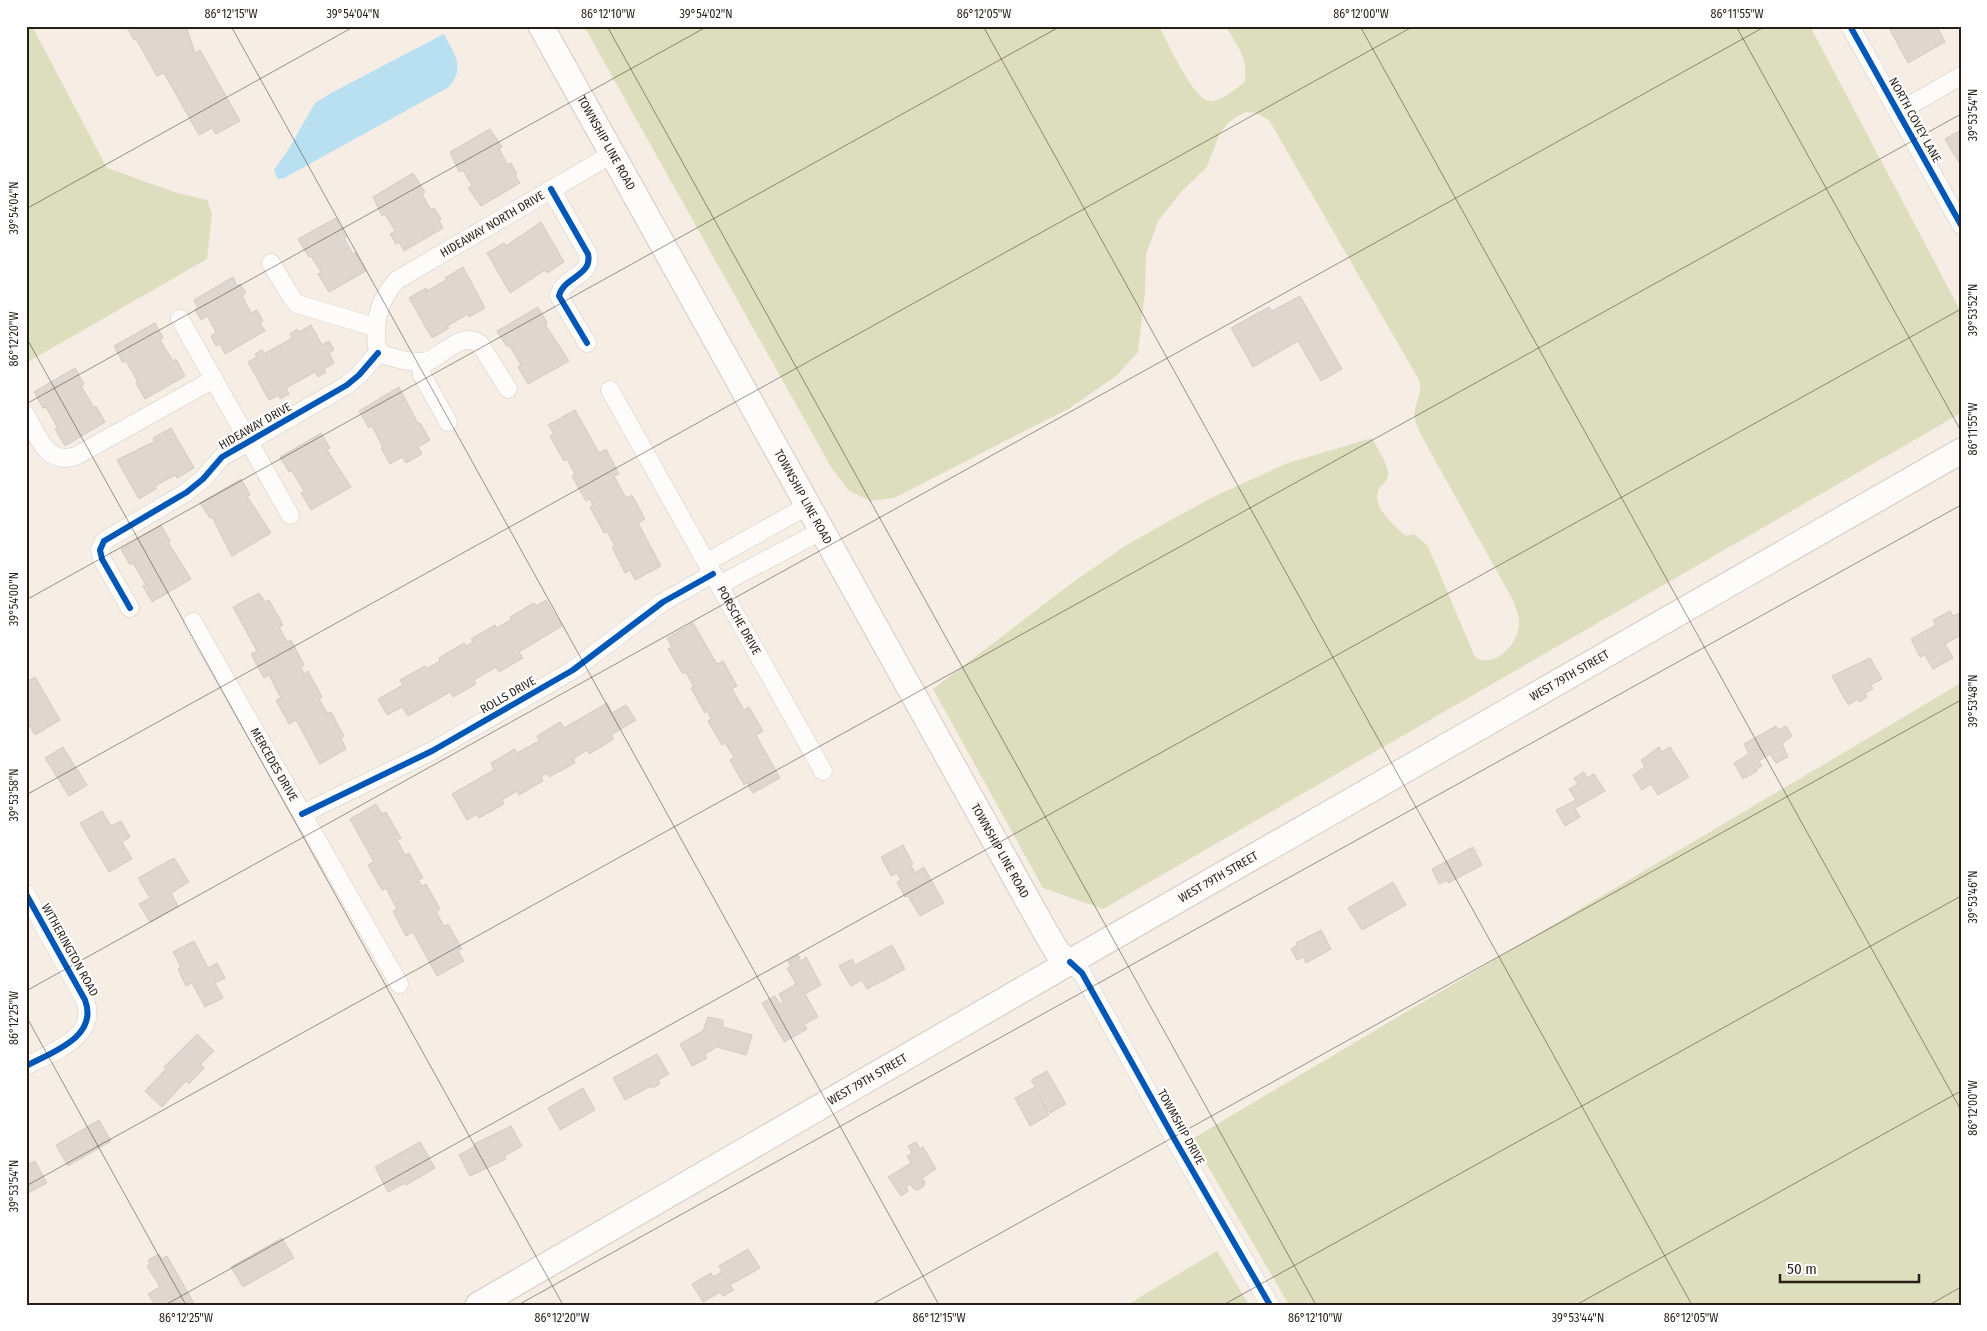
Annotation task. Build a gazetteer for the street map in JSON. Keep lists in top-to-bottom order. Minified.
{"streets":{"main road":["TOWNSHIP LINE ROAD","WEST 79TH STREET"],"street":["NORTH COVEY LANE","HIDEAWAY NORTH DRIVE","HIDEAWAY DRIVE","PORSCHE DRIVE","ROLLS DRIVE","MERCEDES DRIVE","WITHERINGTON ROAD","TOWMSHIP DRIVE"]},"crossings":[["TOWNSHIP LINE ROAD","HIDEAWAY NORTH DRIVE"],["TOWNSHIP LINE ROAD","WEST 79TH STREET"],["TOWNSHIP LINE ROAD","ROLLS DRIVE"],["TOWNSHIP LINE ROAD","TOWMSHIP DRIVE"],["PORSCHE DRIVE","ROLLS DRIVE"],["WEST 79TH STREET","TOWMSHIP DRIVE"],["ROLLS DRIVE","MERCEDES DRIVE"]],"scale_bar":"50 m","coordinates":["86°12'15\"W","39°54'04\"N","86°12'10\"W","39°54'02\"N","86°12'05\"W","86°12'00\"W","86°11'55\"W","39°53'54\"N","39°53'52\"N","86°12'20\"W","39°54'00\"N","39°53'48\"N","39°53'58\"N","39°53'46\"N","86°12'25\"W","39°53'44\"N"]}
